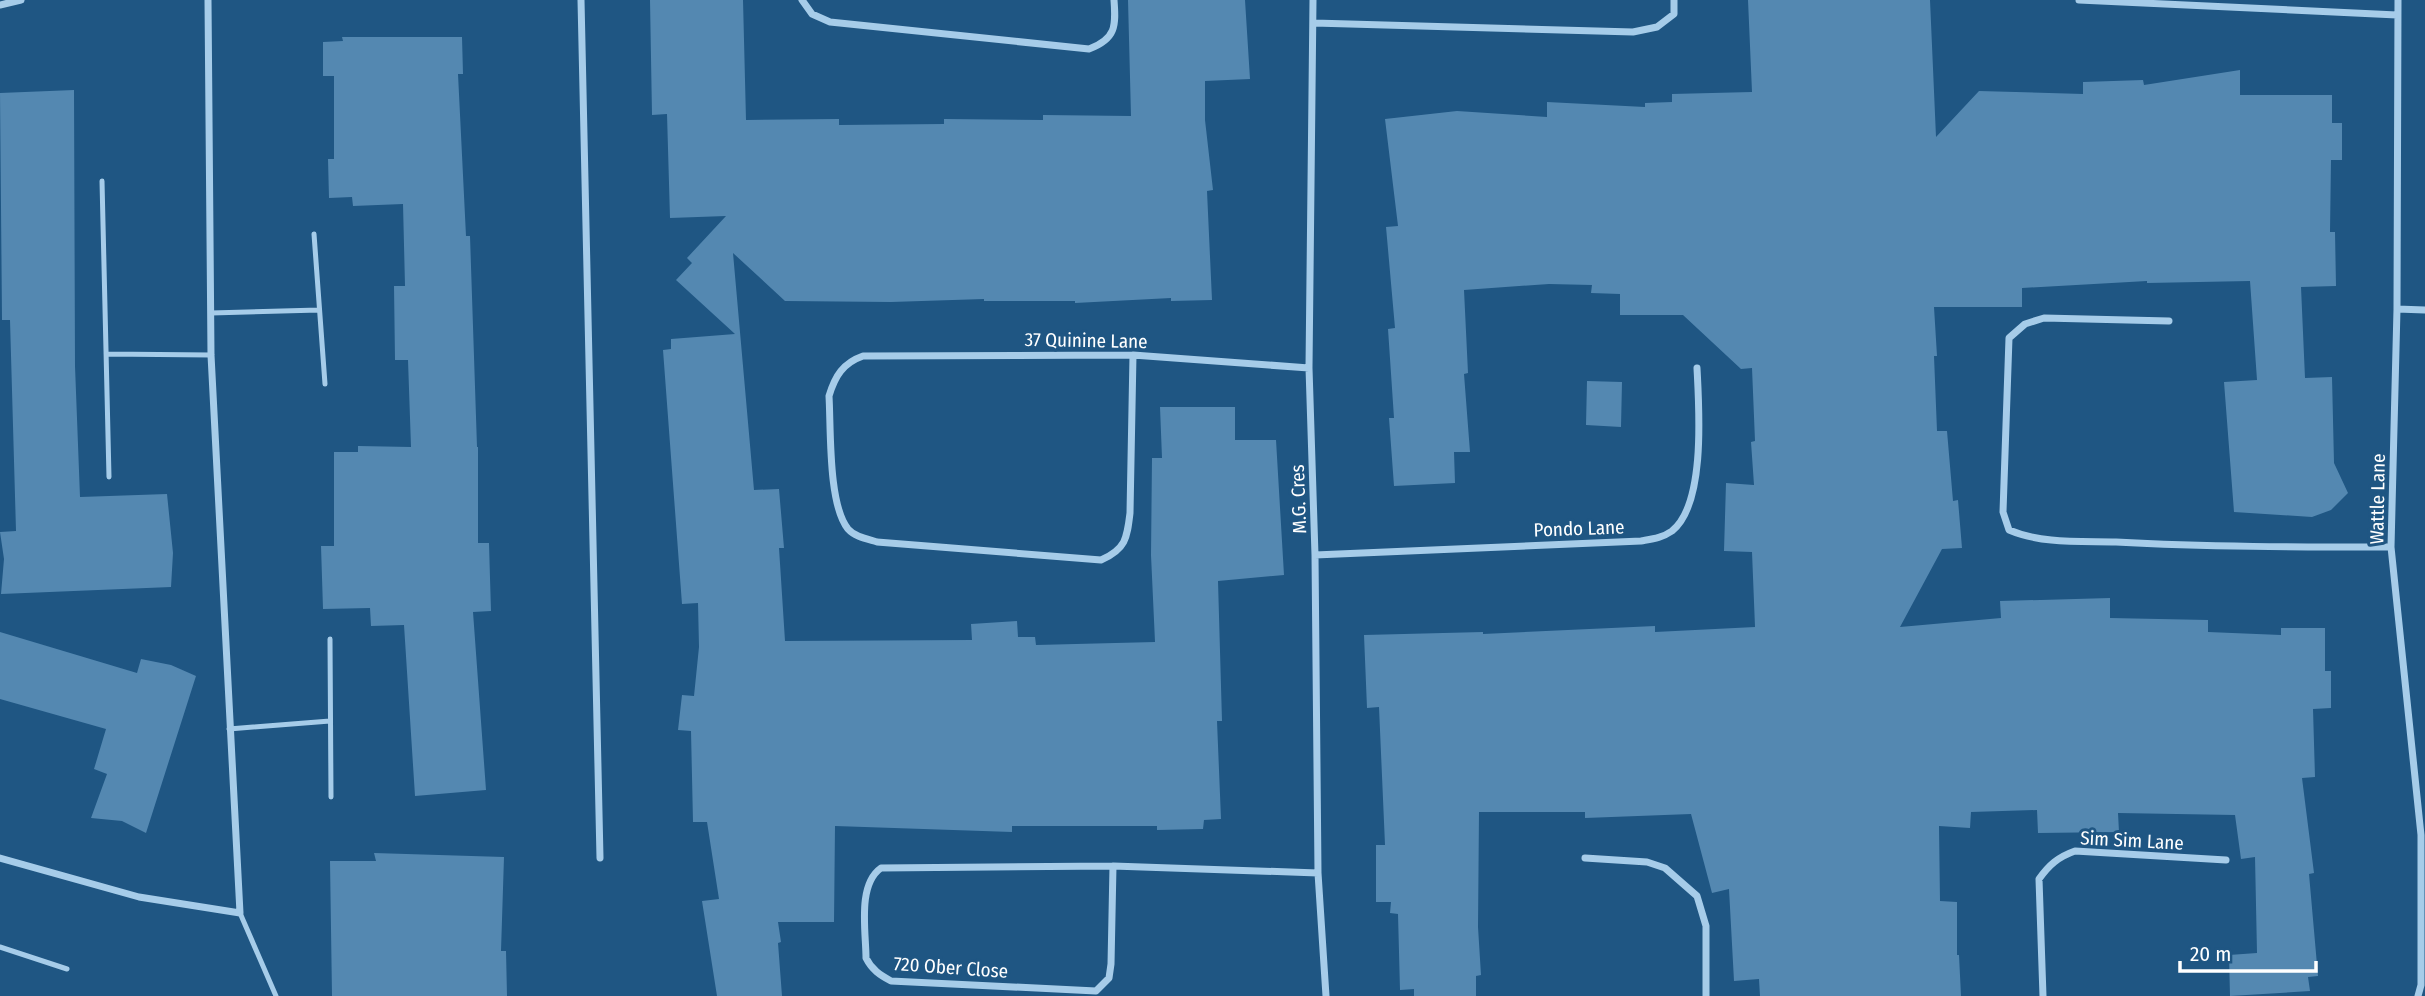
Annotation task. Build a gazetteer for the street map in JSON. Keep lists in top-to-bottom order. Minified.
{"streets":{"street":["37 Quinine Lane","M.G. Cres","Wattle Lane","Pondo Lane","Sim Sim Lane","720 Ober Close"]},"crossings":[["37 Quinine Lane","M.G. Cres"],["M.G. Cres","Pondo Lane"]],"scale_bar":"20 m"}
